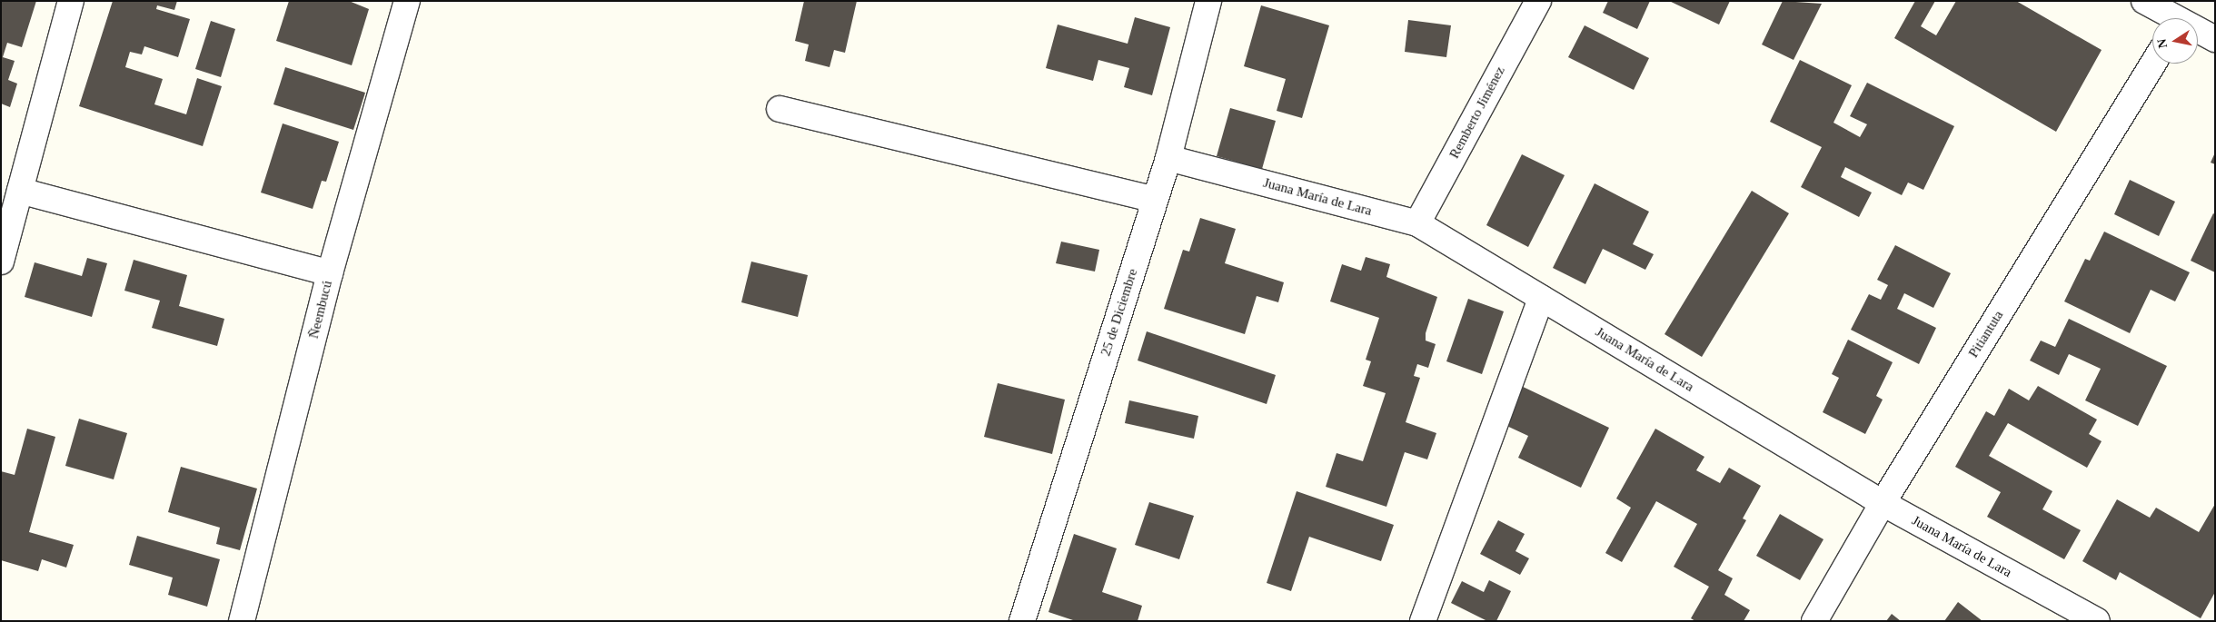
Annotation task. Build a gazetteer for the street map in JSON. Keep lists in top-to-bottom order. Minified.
{"streets":{"street":["Remberto Jiménez","Juana María de Lara","Ñeembucú","25 de Diciembre","Pitiantuta"]},"crossings":[["Remberto Jiménez","Juana María de Lara"],["Juana María de Lara","25 de Diciembre"],["Juana María de Lara","Pitiantuta"]],"north":"left"}
